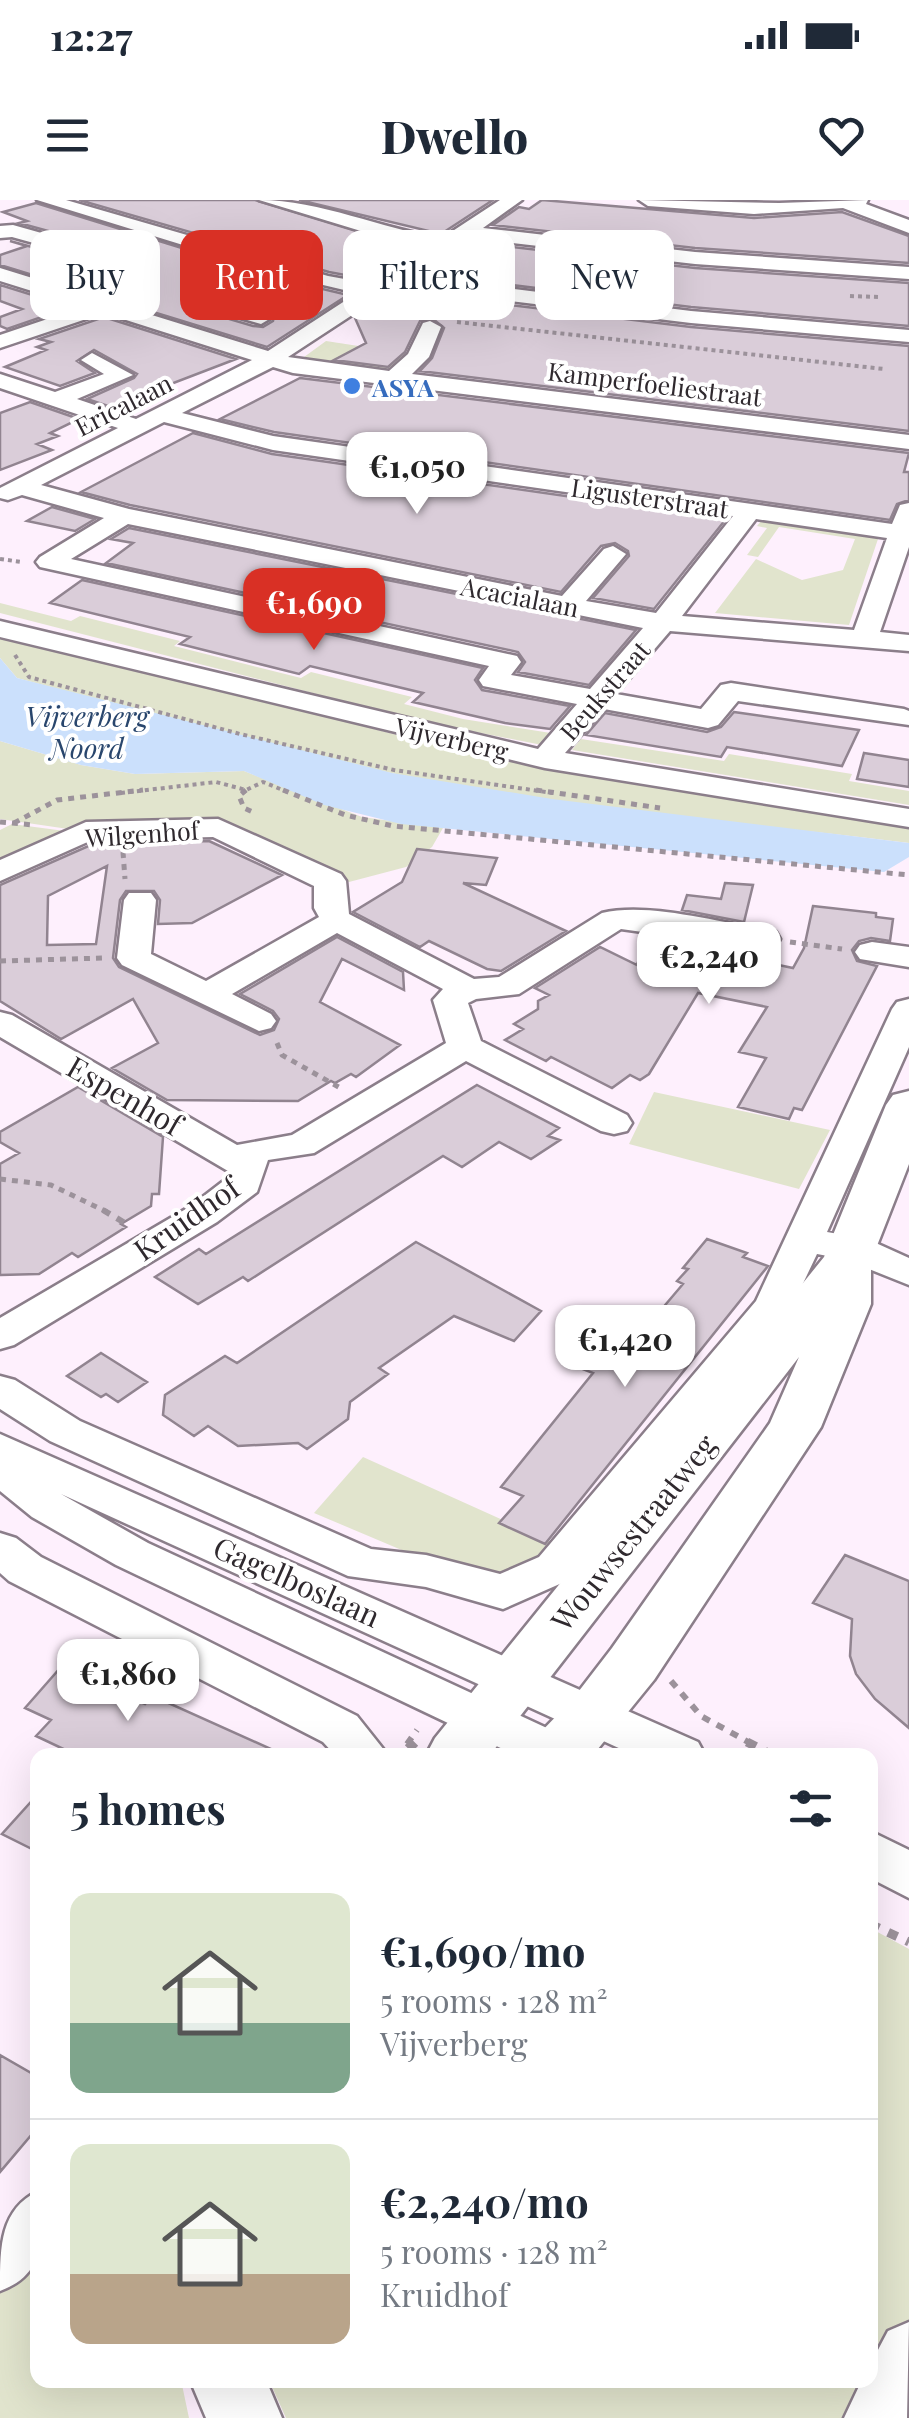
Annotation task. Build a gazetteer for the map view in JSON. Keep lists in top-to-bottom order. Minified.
{"streets":{"main road":["Wouwsestraatweg"],"street":["Kamperfoeliestraat","Ericalaan","Ligusterstraat","Acacialaan","Beukstraat","Vijverberg","Wilgenhof","Espenhof","Kruidhof","Gagelboslaan"]},"crossings":[["Kamperfoeliestraat","Ericalaan"],["Ericalaan","Ligusterstraat"],["Ericalaan","Acacialaan"],["Ligusterstraat","Beukstraat"],["Acacialaan","Beukstraat"],["Beukstraat","Vijverberg"],["Espenhof","Kruidhof"],["Wouwsestraatweg","Gagelboslaan"]],"water":["Vijverberg Noord"],"places":["ASYA"],"page":{"status":"12:27","header":"Dwello","chip":["Buy","Rent","Filters","New"],"price":["€1,050","€1,690","€2,240","€1,420","€1,860"],"heading":"5 homes","list":[{"name":"€1,690/mo","note":"5 rooms · 128 m² · Vijverberg"},{"name":"€2,240/mo","note":"5 rooms · 128 m² · Kruidhof"}]}}
